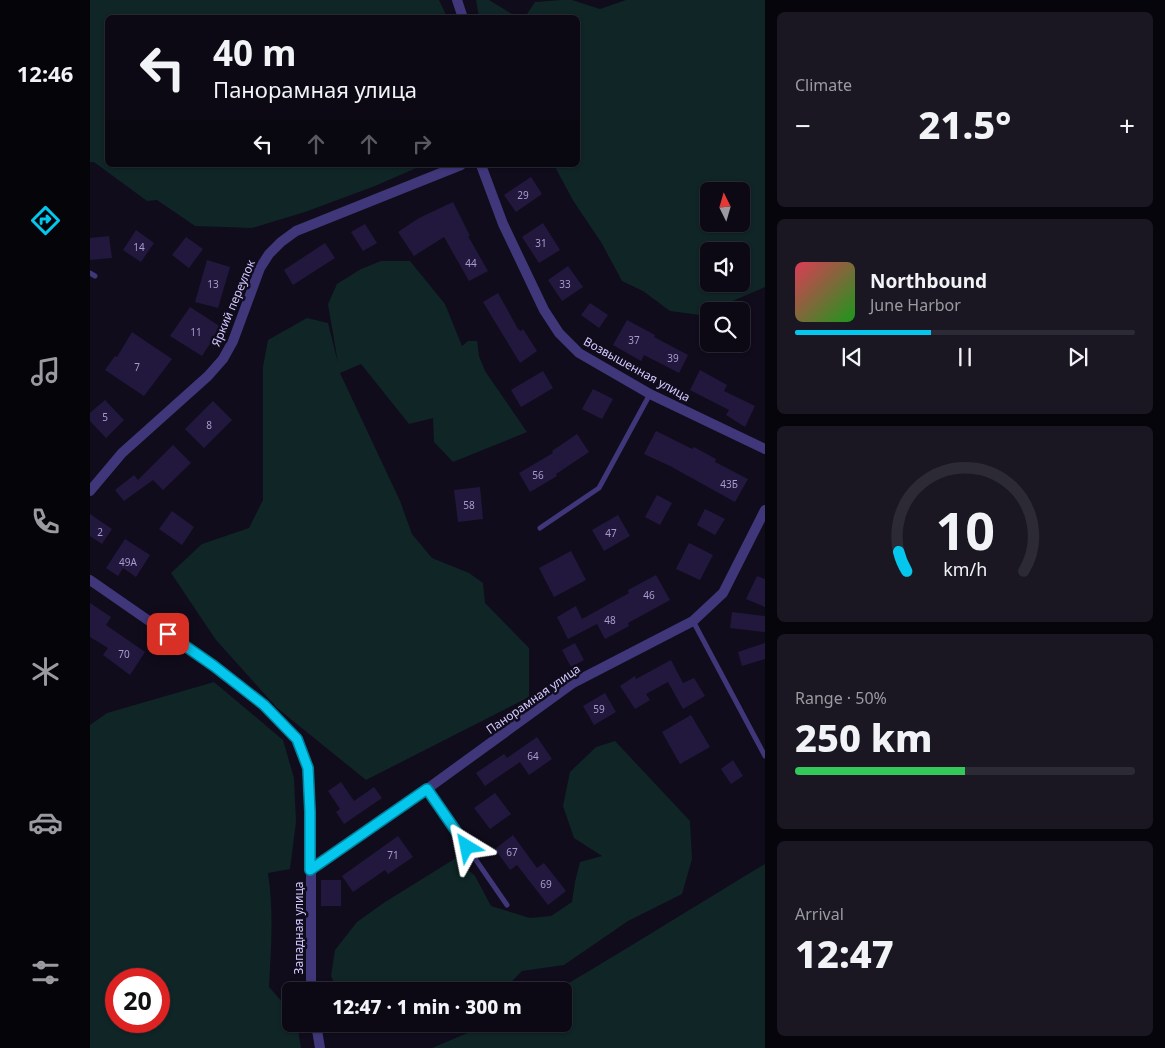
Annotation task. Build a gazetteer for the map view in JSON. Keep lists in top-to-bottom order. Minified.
{"streets":{"street":["Яркий переулок","Возвышенная улица","Панорамная улица","Западная улица"]},"crossings":[["Панорамная улица","Западная улица"]],"house_numbers":["29","31","14","44","13","33","11","37","39","7","5","8","56","43Б","58","2","47","49А","46","48","70","59","64","67","71","69"],"north":"top","page":{"tabs":"12:46","tile":["Climate",["Range · 50%","250 km"],["Arrival","12:47"]],"turn":["40 m","Панорамная улица"],"heat":["−","21.5°","+"],"song":["Northbound","June Harbor"],"limit":"20","trip":"12:47 · 1 min · 300 m","gauge":["10","km/h"]}}
